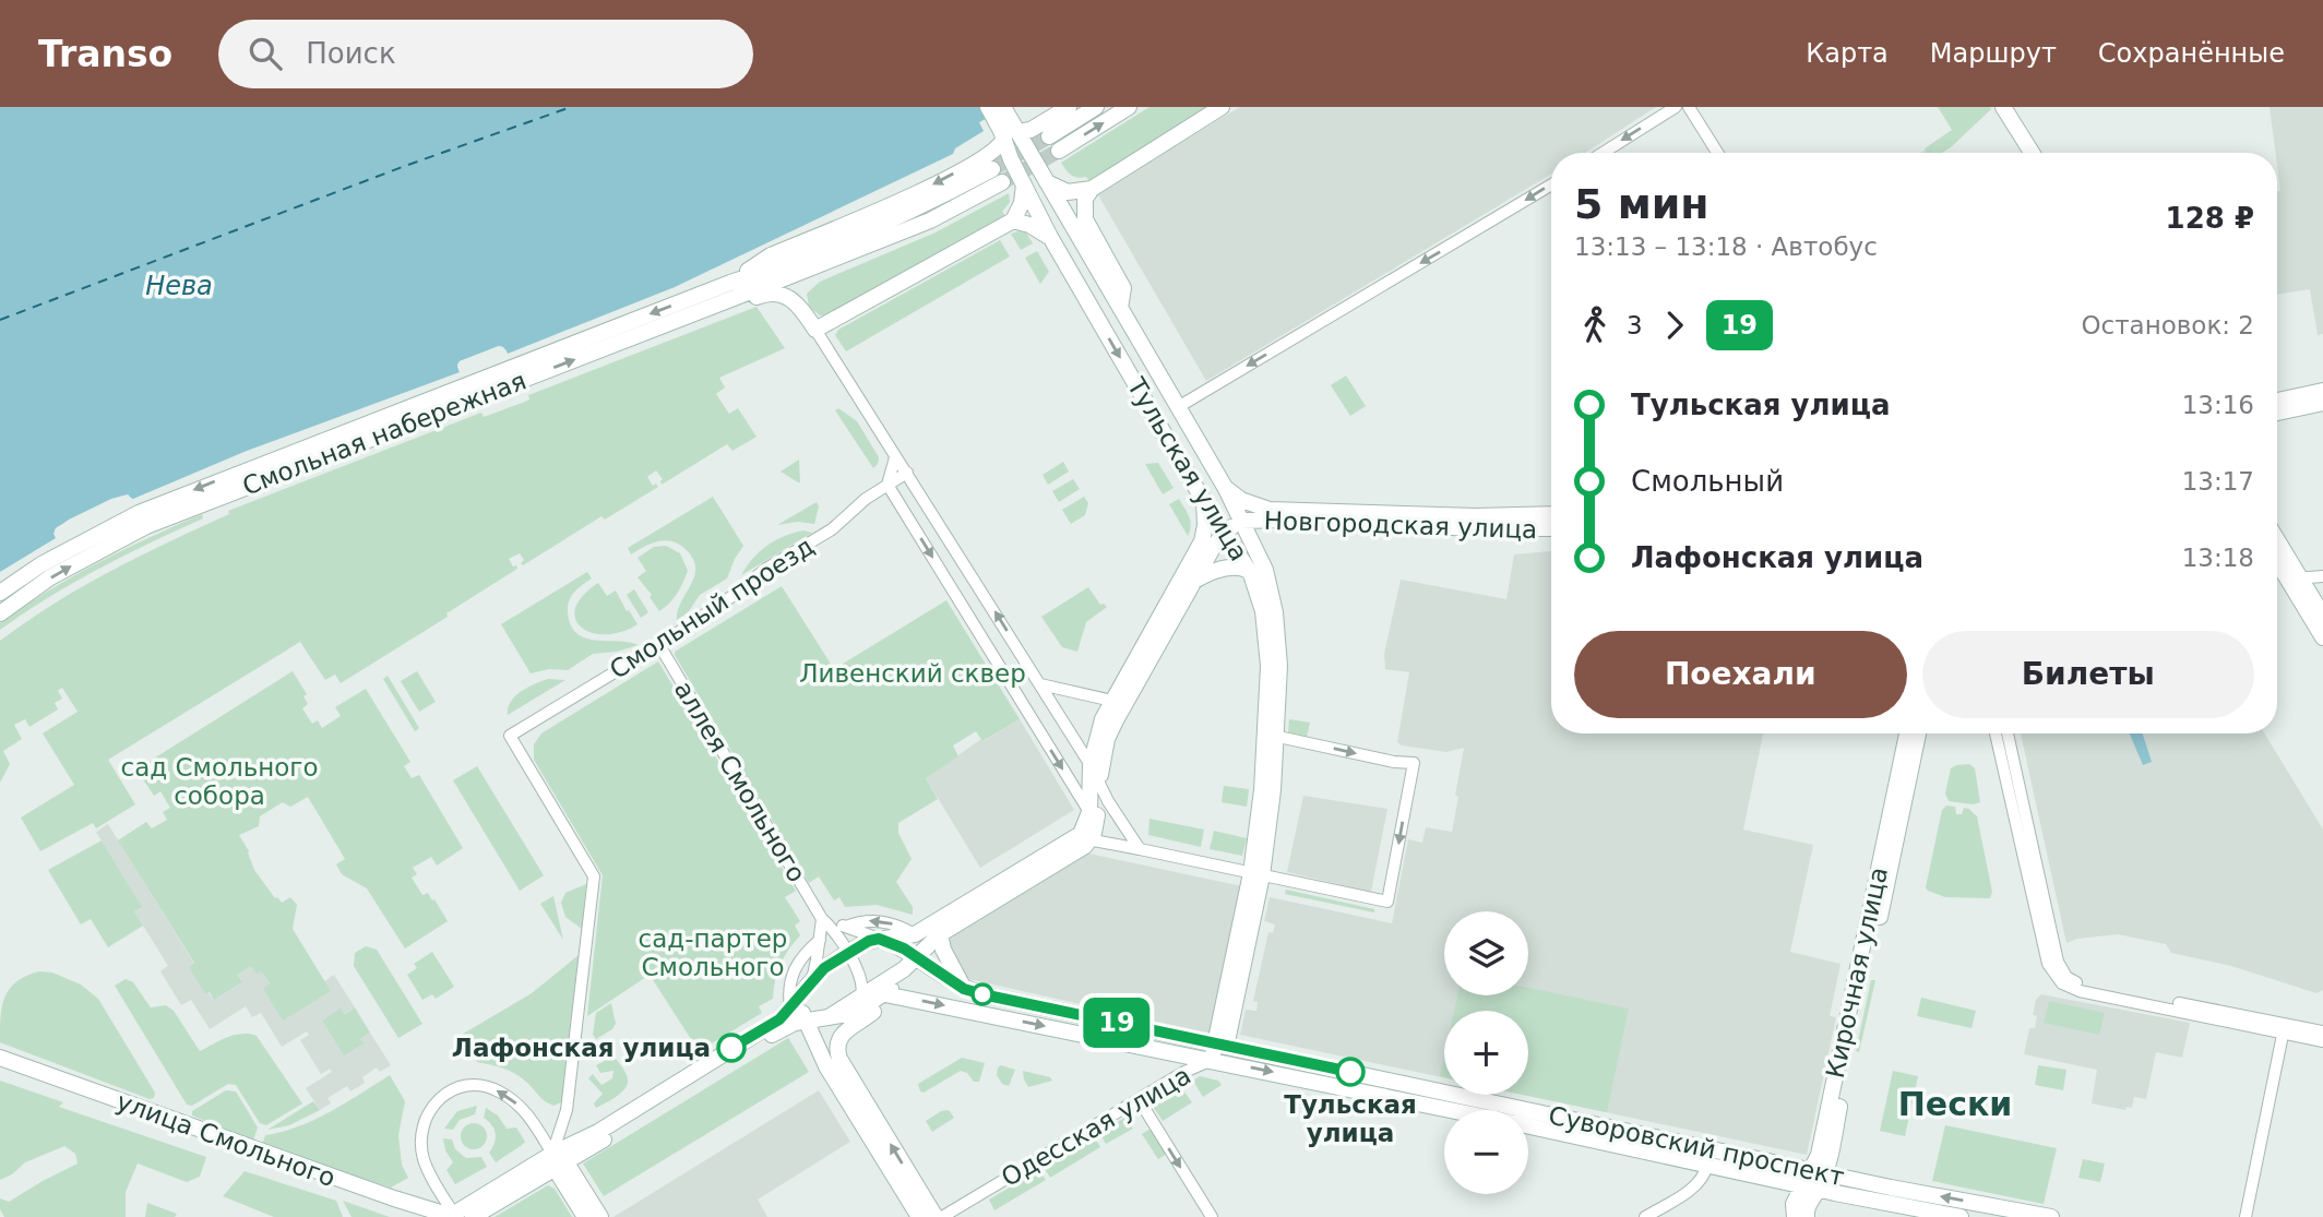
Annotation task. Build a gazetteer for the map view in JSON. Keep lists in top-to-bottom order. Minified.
{"streets":{"main road":["Смольная набережная","Тульская улица","Новгородская улица","Кирочная улица","улица Смольного","Суворовский проспект"],"street":["Смольный проезд","аллея Смольного","Одесская улица"]},"crossings":[["Тульская улица","Новгородская улица"],["Тульская улица","Одесская улица"],["Тульская улица","Суворовский проспект"],["Смольный проезд","аллея Смольного"],["Смольный проезд","улица Смольного"],["Кирочная улица","Суворовский проспект"],["Одесская улица","Суворовский проспект"]],"districts":["Пески"],"water":["Нева"],"parks":["Ливенский сквер","сад Смольного собора","сад-партер Смольного"],"places":["Лафонская улица","Тульская улица"],"lines":["bus line 19"],"page":{"header":"Transo","search":"Поиск","nav":["Карта","Маршрут","Сохранённые"],"on_map":"19","heading":["5 мин","13:13 – 13:18 · Автобус","128 ₽"],"legs":["3","19","Остановок: 2"],"list":[{"name":"Тульская улица","value":"13:16"},{"name":"Смольный","value":"13:17"},{"name":"Лафонская улица","value":"13:18"}],"buttons":["Поехали","Билеты"],"map_buttons":["+","−"]}}
